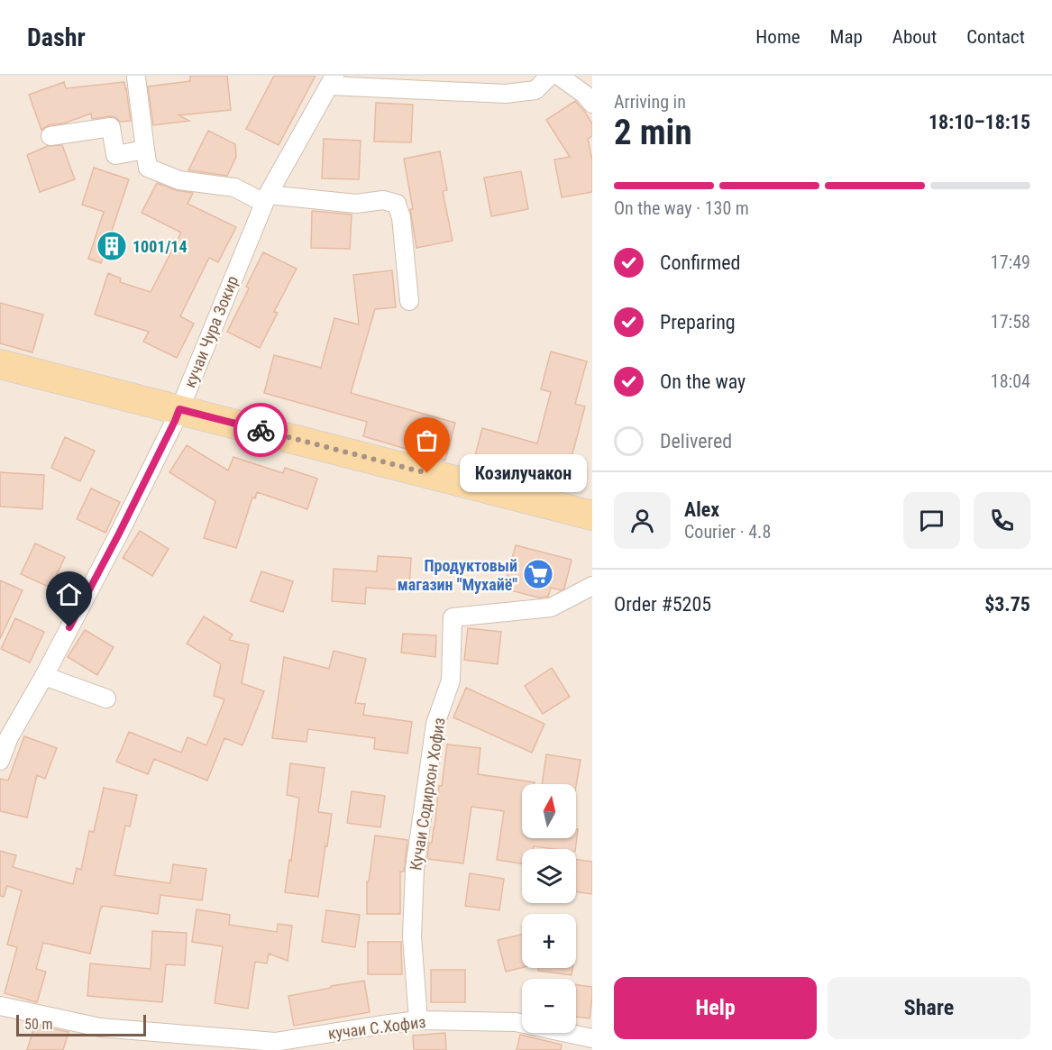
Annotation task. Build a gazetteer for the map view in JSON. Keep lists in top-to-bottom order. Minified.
{"streets":{"street":["кучаи Чура Зокир","Кучаи Содирхон Хофиз","кучаи С.Хофиз"]},"crossings":[["Кучаи Содирхон Хофиз","кучаи С.Хофиз"]],"places":{"building":["1001/14"],"other":["Козилучакон"],"supermarket":["Продуктовый магазин \"Мухайё\""]},"scale_bar":"50 m","north":"top","page":{"header":"Dashr","nav":["Home","Map","About","Contact"],"heading":["2 min","Arriving in","18:10–18:15"],"panel":["Alex","Courier · 4.8","Order #5205","$3.75"],"bar":"On the way · 130 m","list":[["Confirmed","17:49"],["Preparing","17:58"],["On the way","18:04"],"Delivered"],"bubble":"Козилучакон","map_buttons":["+","−"],"buttons":["Help","Share"],"scale":"50 m"}}
